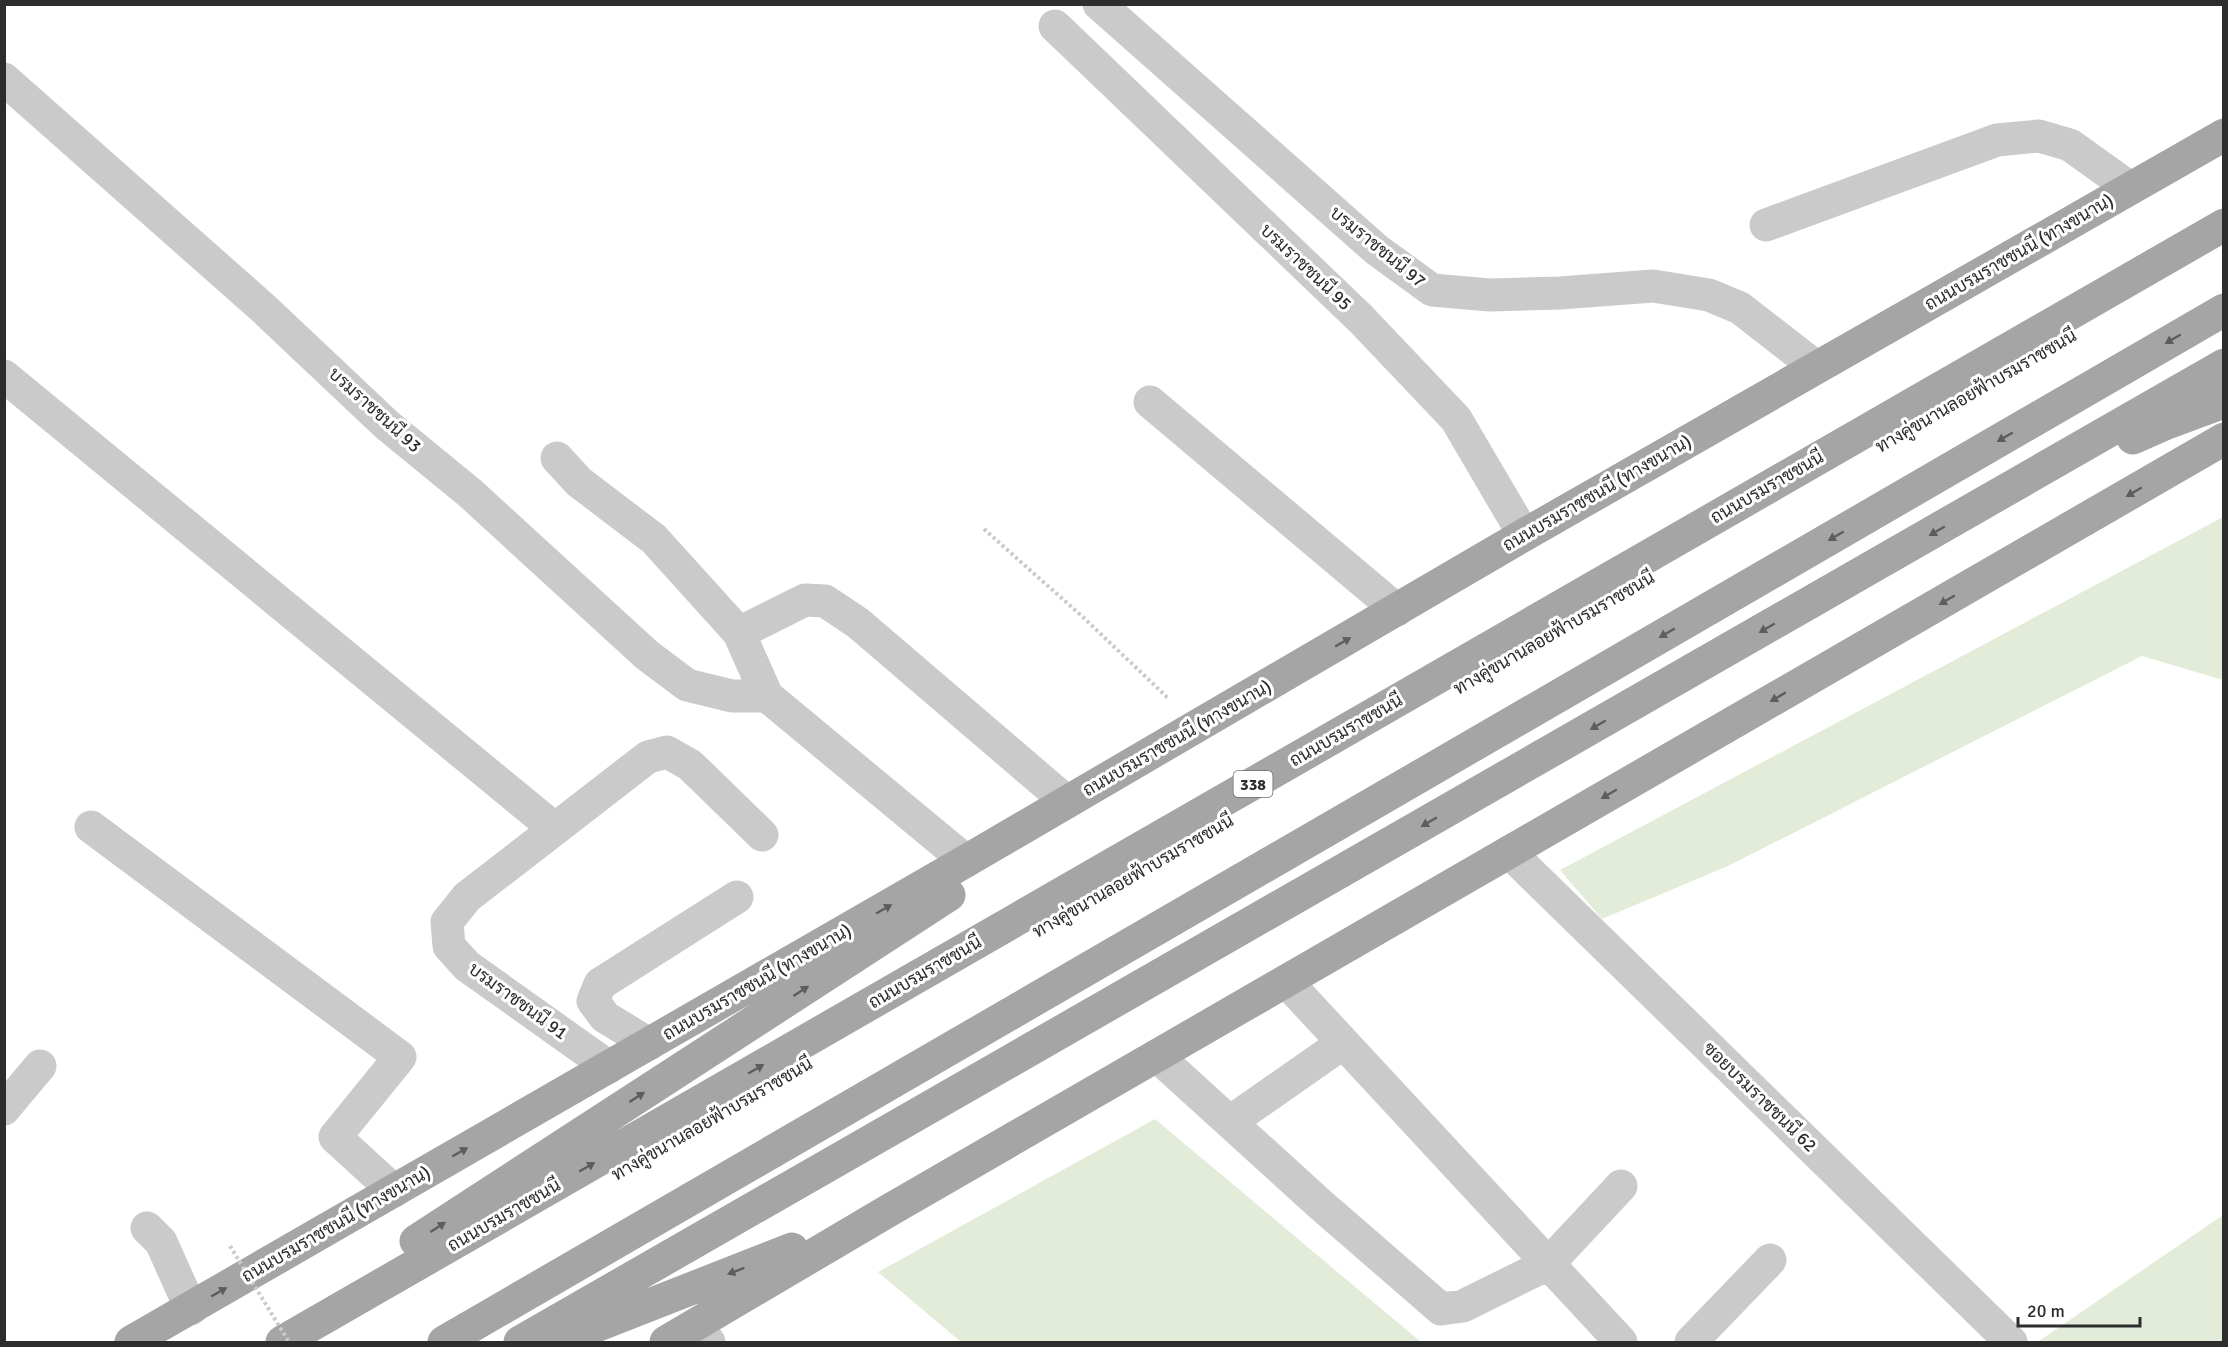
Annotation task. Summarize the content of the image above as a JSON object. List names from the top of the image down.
{
  "streets": {
    "main road": [
      "ถนนบรมราชชนนี (ทางขนาน)",
      "ทางคู่ขนานลอยฟ้าบรมราชชนนี",
      "ถนนบรมราชชนนี",
      "338"
    ],
    "street": [
      "บรมราชชนนี 97",
      "บรมราชชนนี 95",
      "บรมราชชนนี 93",
      "บรมราชชนนี 91",
      "ซอยบรมราชชนนี 62"
    ]
  },
  "crossings": [
    ["บรมราชชนนี 97", "ถนนบรมราชชนนี (ทางขนาน)"],
    ["ถนนบรมราชชนนี (ทางขนาน)", "บรมราชชนนี 95"],
    ["ถนนบรมราชชนนี (ทางขนาน)", "บรมราชชนนี 91"],
    ["ทางคู่ขนานลอยฟ้าบรมราชชนนี", "ถนนบรมราชชนนี"]
  ],
  "scale_bar": "20 m"
}
